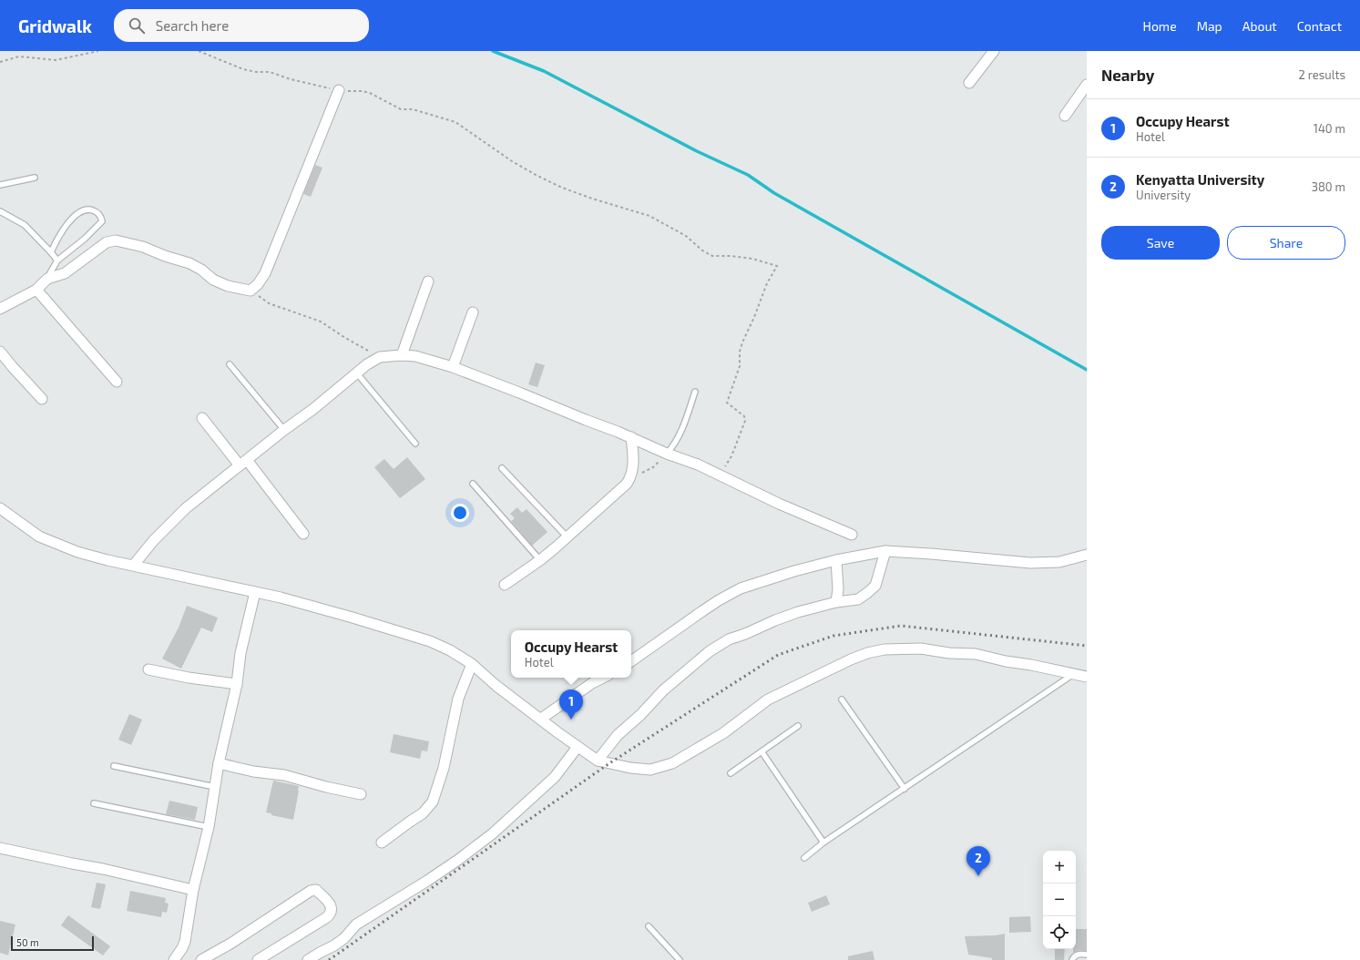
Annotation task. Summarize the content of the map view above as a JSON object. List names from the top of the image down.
{
  "scale_bar": "50 m",
  "page": {
    "header": "Gridwalk",
    "search": "Search here",
    "nav": [
      "Home",
      "Map",
      "About",
      "Contact"
    ],
    "heading": ["Nearby", "2 results"],
    "list": [
      {
        "mark": "1",
        "name": "Occupy Hearst",
        "note": "Hotel",
        "value": "140 m"
      },
      {
        "mark": "2",
        "name": "Kenyatta University",
        "note": "University",
        "value": "380 m"
      }
    ],
    "buttons": ["Save", "Share"],
    "popup": ["Occupy Hearst", "Hotel"],
    "pins": ["1", "2"],
    "map_buttons": ["+", "−"],
    "scale": "50 m"
  }
}
